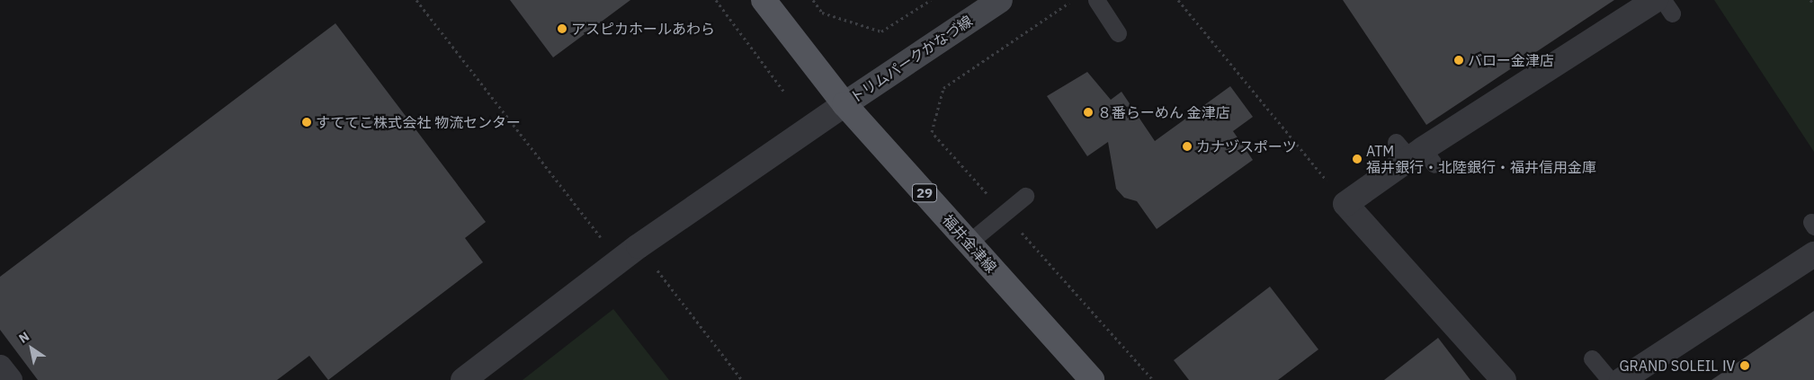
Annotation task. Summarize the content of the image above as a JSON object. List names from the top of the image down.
{
  "streets": {
    "main road": ["トリムパークかなづ線", "29", "福井金津線"]
  },
  "crossings": [
    ["トリムパークかなづ線", "福井金津線"]
  ],
  "places": [
    "アスピカホールあわら",
    "バロー金津店",
    "８番らーめん 金津店",
    "すててこ株式会社 物流センター",
    "カナヅスポーツ",
    "ATM 福井銀行・北陸銀行・福井信用金庫",
    "GRAND SOLEIL Ⅳ"
  ],
  "north": "top left"
}
